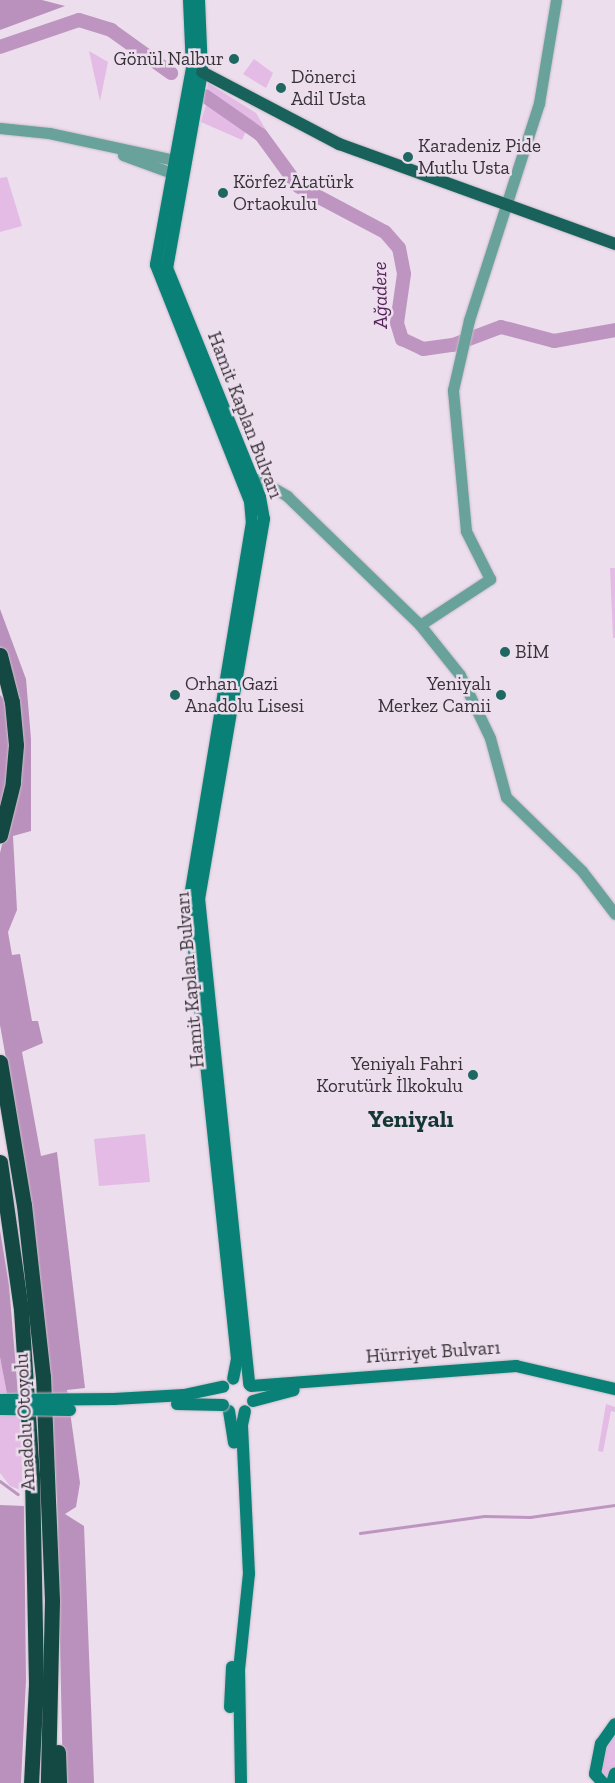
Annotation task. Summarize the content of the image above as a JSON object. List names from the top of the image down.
{
  "streets": {
    "highway": ["Anadolu Otoyolu"],
    "main road": ["Hamit Kaplan Bulvarı", "Hürriyet Bulvarı"]
  },
  "crossings": [
    ["Hamit Kaplan Bulvarı", "Hürriyet Bulvarı"]
  ],
  "districts": ["Yeniyalı"],
  "water": ["Ağadere"],
  "places": [
    "Gönül Nalbur",
    "Dönerci Adil Usta",
    "Karadeniz Pide Mutlu Usta",
    "Körfez Atatürk Ortaokulu",
    "BİM",
    "Orhan Gazi Anadolu Lisesi",
    "Yeniyalı Merkez Camii",
    "Yeniyalı Fahri Korutürk İlkokulu"
  ]
}
